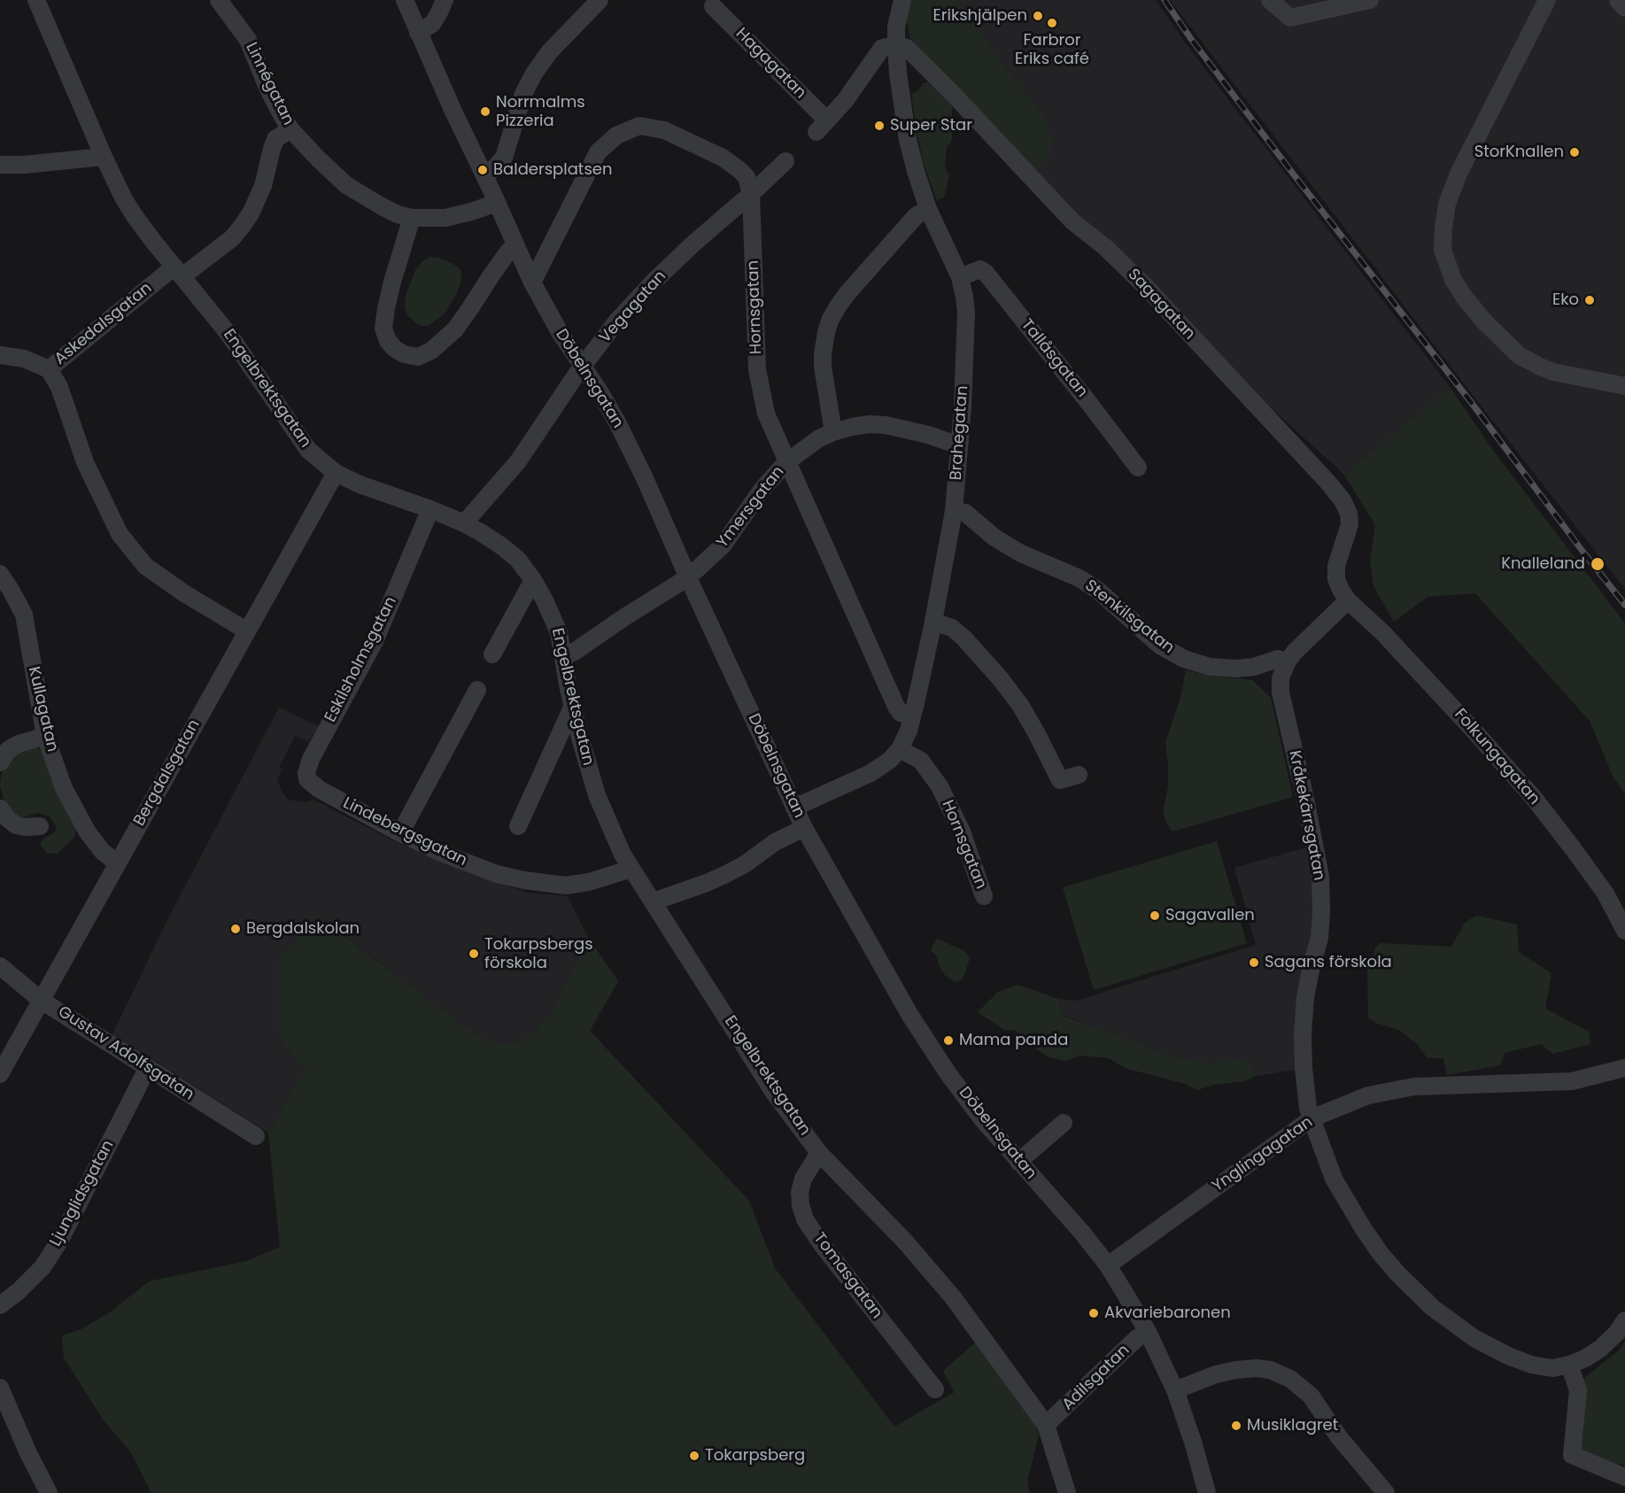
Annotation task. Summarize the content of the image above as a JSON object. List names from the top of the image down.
{
  "streets": {
    "street": [
      "Hagagatan",
      "Linnégatan",
      "Sagagatan",
      "Vegagatan",
      "Hornsgatan",
      "Askedalsgatan",
      "Tallåsgatan",
      "Döbelnsgatan",
      "Engelbrektsgatan",
      "Brahegatan",
      "Ymersgatan",
      "Stenkilsgatan",
      "Eskilsholmsgatan",
      "Kullagatan",
      "Folkungagatan",
      "Bergdalsgatan",
      "Kråkekärrsgatan",
      "Lindebergsgatan",
      "Gustav Adolfsgatan",
      "Ynglingagatan",
      "Ljunglidsgatan",
      "Tomasgatan",
      "Adilsgatan"
    ]
  },
  "crossings": [
    ["Hagagatan", "Sagagatan"],
    ["Hagagatan", "Brahegatan"],
    ["Linnégatan", "Askedalsgatan"],
    ["Linnégatan", "Döbelnsgatan"],
    ["Sagagatan", "Brahegatan"],
    ["Sagagatan", "Folkungagatan"],
    ["Sagagatan", "Kråkekärrsgatan"],
    ["Vegagatan", "Hornsgatan"],
    ["Vegagatan", "Döbelnsgatan"],
    ["Vegagatan", "Engelbrektsgatan"],
    ["Hornsgatan", "Döbelnsgatan"],
    ["Hornsgatan", "Brahegatan"],
    ["Hornsgatan", "Ymersgatan"],
    ["Askedalsgatan", "Engelbrektsgatan"],
    ["Tallåsgatan", "Brahegatan"],
    ["Döbelnsgatan", "Brahegatan"],
    ["Döbelnsgatan", "Ymersgatan"],
    ["Döbelnsgatan", "Ynglingagatan"],
    ["Döbelnsgatan", "Adilsgatan"],
    ["Engelbrektsgatan", "Ymersgatan"],
    ["Engelbrektsgatan", "Eskilsholmsgatan"],
    ["Engelbrektsgatan", "Bergdalsgatan"],
    ["Engelbrektsgatan", "Lindebergsgatan"],
    ["Engelbrektsgatan", "Tomasgatan"],
    ["Engelbrektsgatan", "Adilsgatan"],
    ["Brahegatan", "Ymersgatan"],
    ["Brahegatan", "Stenkilsgatan"],
    ["Stenkilsgatan", "Kråkekärrsgatan"],
    ["Eskilsholmsgatan", "Lindebergsgatan"],
    ["Kullagatan", "Bergdalsgatan"],
    ["Folkungagatan", "Kråkekärrsgatan"],
    ["Bergdalsgatan", "Gustav Adolfsgatan"],
    ["Kråkekärrsgatan", "Ynglingagatan"],
    ["Gustav Adolfsgatan", "Ljunglidsgatan"]
  ],
  "places": [
    "Erikshjälpen",
    "Farbror Eriks café",
    "Norrmalms Pizzeria",
    "Super Star",
    "StorKnallen",
    "Baldersplatsen",
    "Eko",
    "Knalleland",
    "Sagavallen",
    "Bergdalskolan",
    "Tokarpsbergs förskola",
    "Sagans förskola",
    "Mama panda",
    "Akvariebaronen",
    "Musiklagret",
    "Tokarpsberg"
  ]
}
